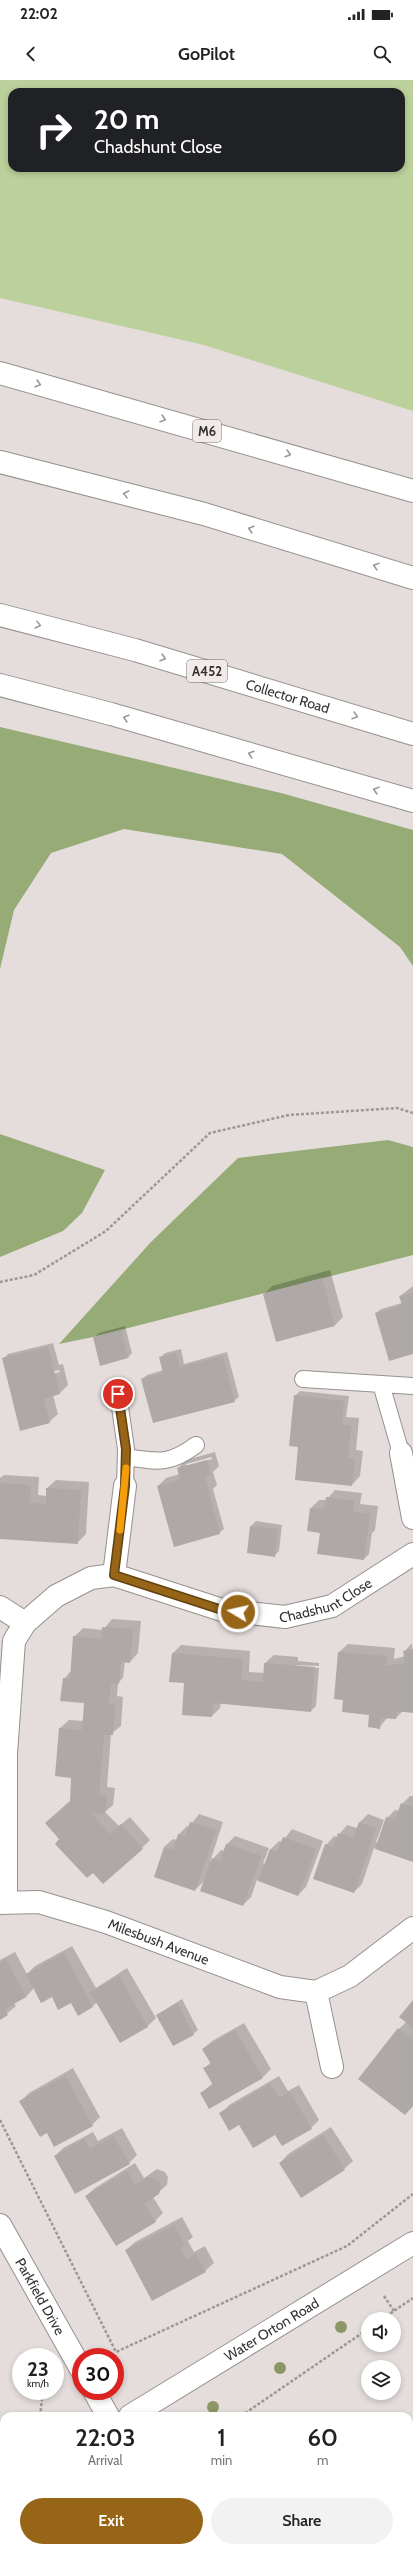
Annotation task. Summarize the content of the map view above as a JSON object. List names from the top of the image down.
{
  "streets": {
    "main road": [
      "M6",
      "A452",
      "Collector Road",
      "Chadshunt Close",
      "Milesbush Avenue",
      "Parkfield Drive",
      "Water Orton Road"
    ]
  },
  "crossings": [
    ["Chadshunt Close", "Milesbush Avenue"]
  ],
  "page": {
    "status": "22:02",
    "header": "GoPilot",
    "turn": ["20 m", "Chadshunt Close"],
    "speed": "23 km/h",
    "limit": "30",
    "eta": [
      "22:03",
      "Arrival",
      "1",
      "min",
      "60",
      "m"
    ],
    "buttons": ["Exit", "Share"]
  }
}
